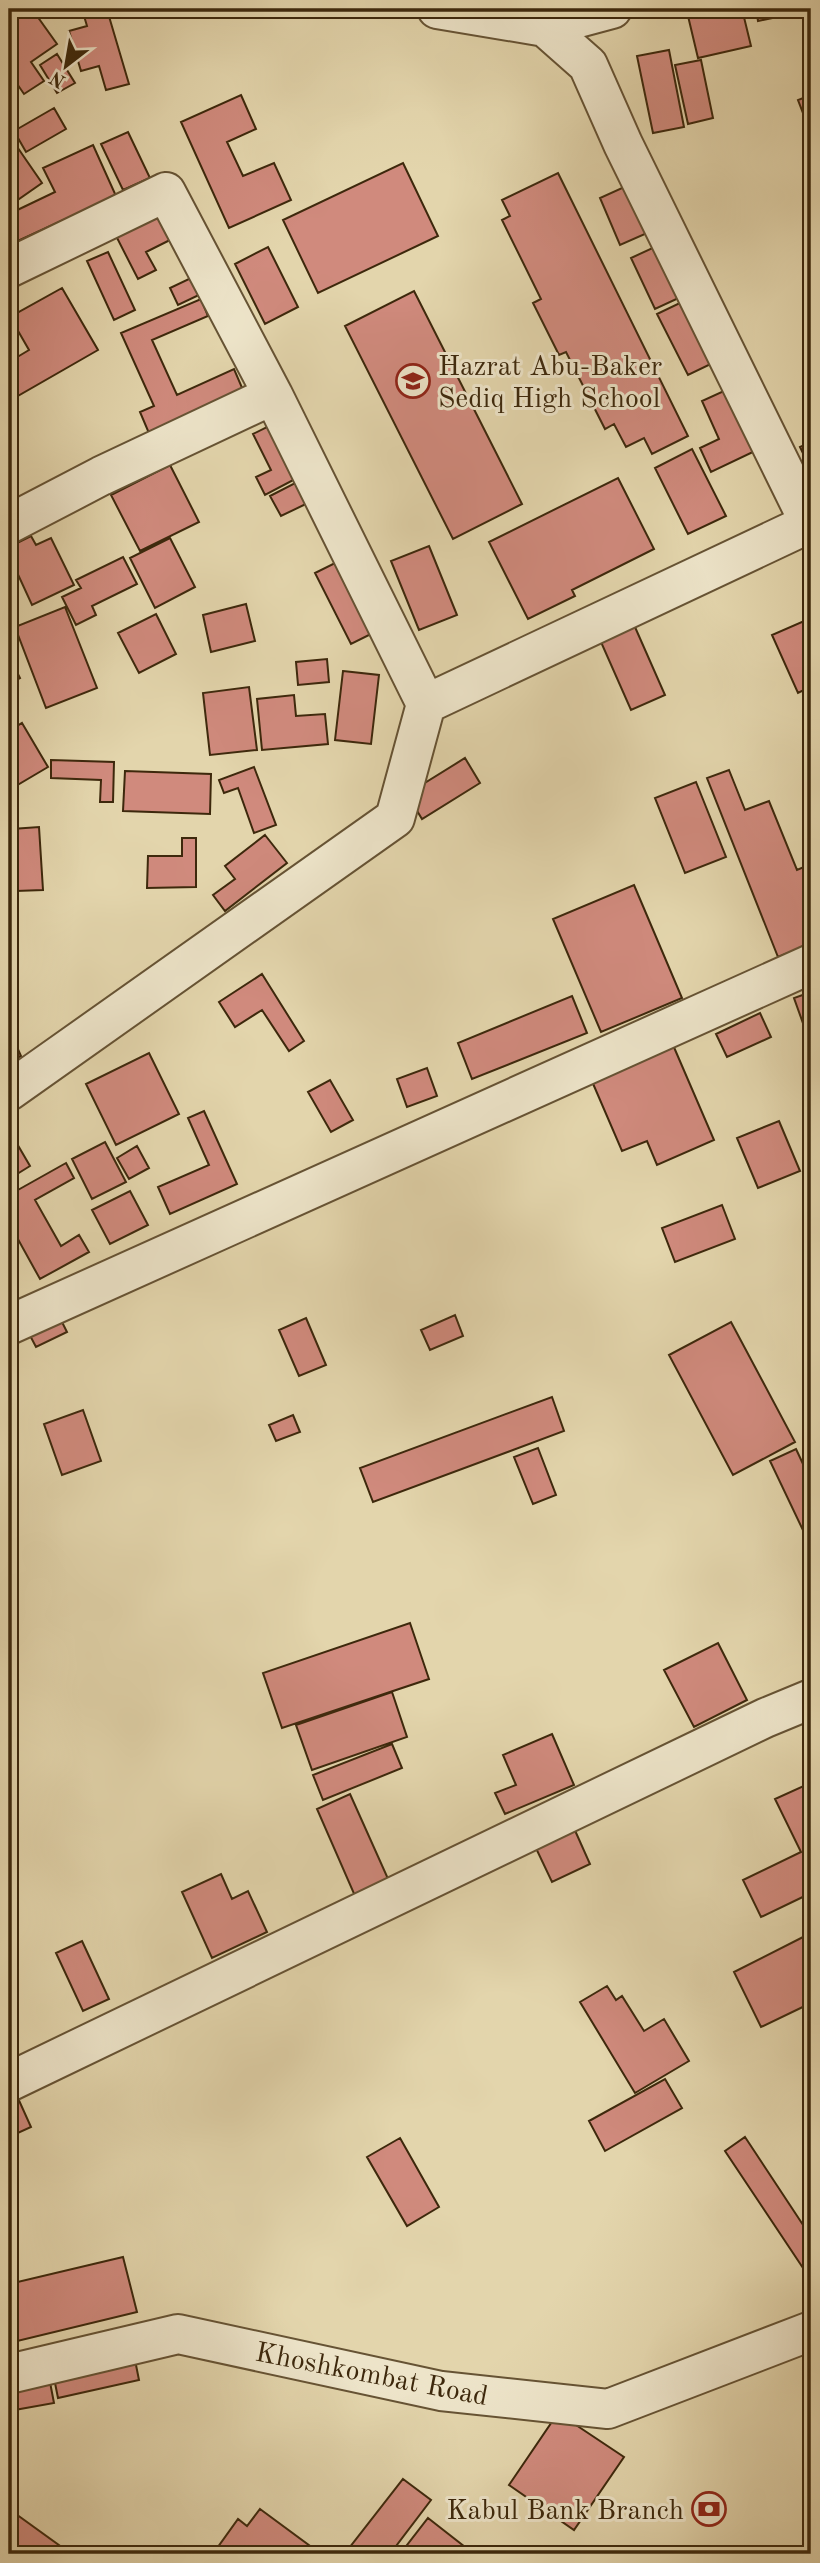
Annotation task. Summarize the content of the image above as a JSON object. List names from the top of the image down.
{
  "streets": {
    "street": ["Khoshkombat Road"]
  },
  "places": {
    "school or university": ["Hazrat Abu-Baker Sediq High School"],
    "bank": ["Kabul Bank Branch"]
  },
  "north": "bottom left"
}
